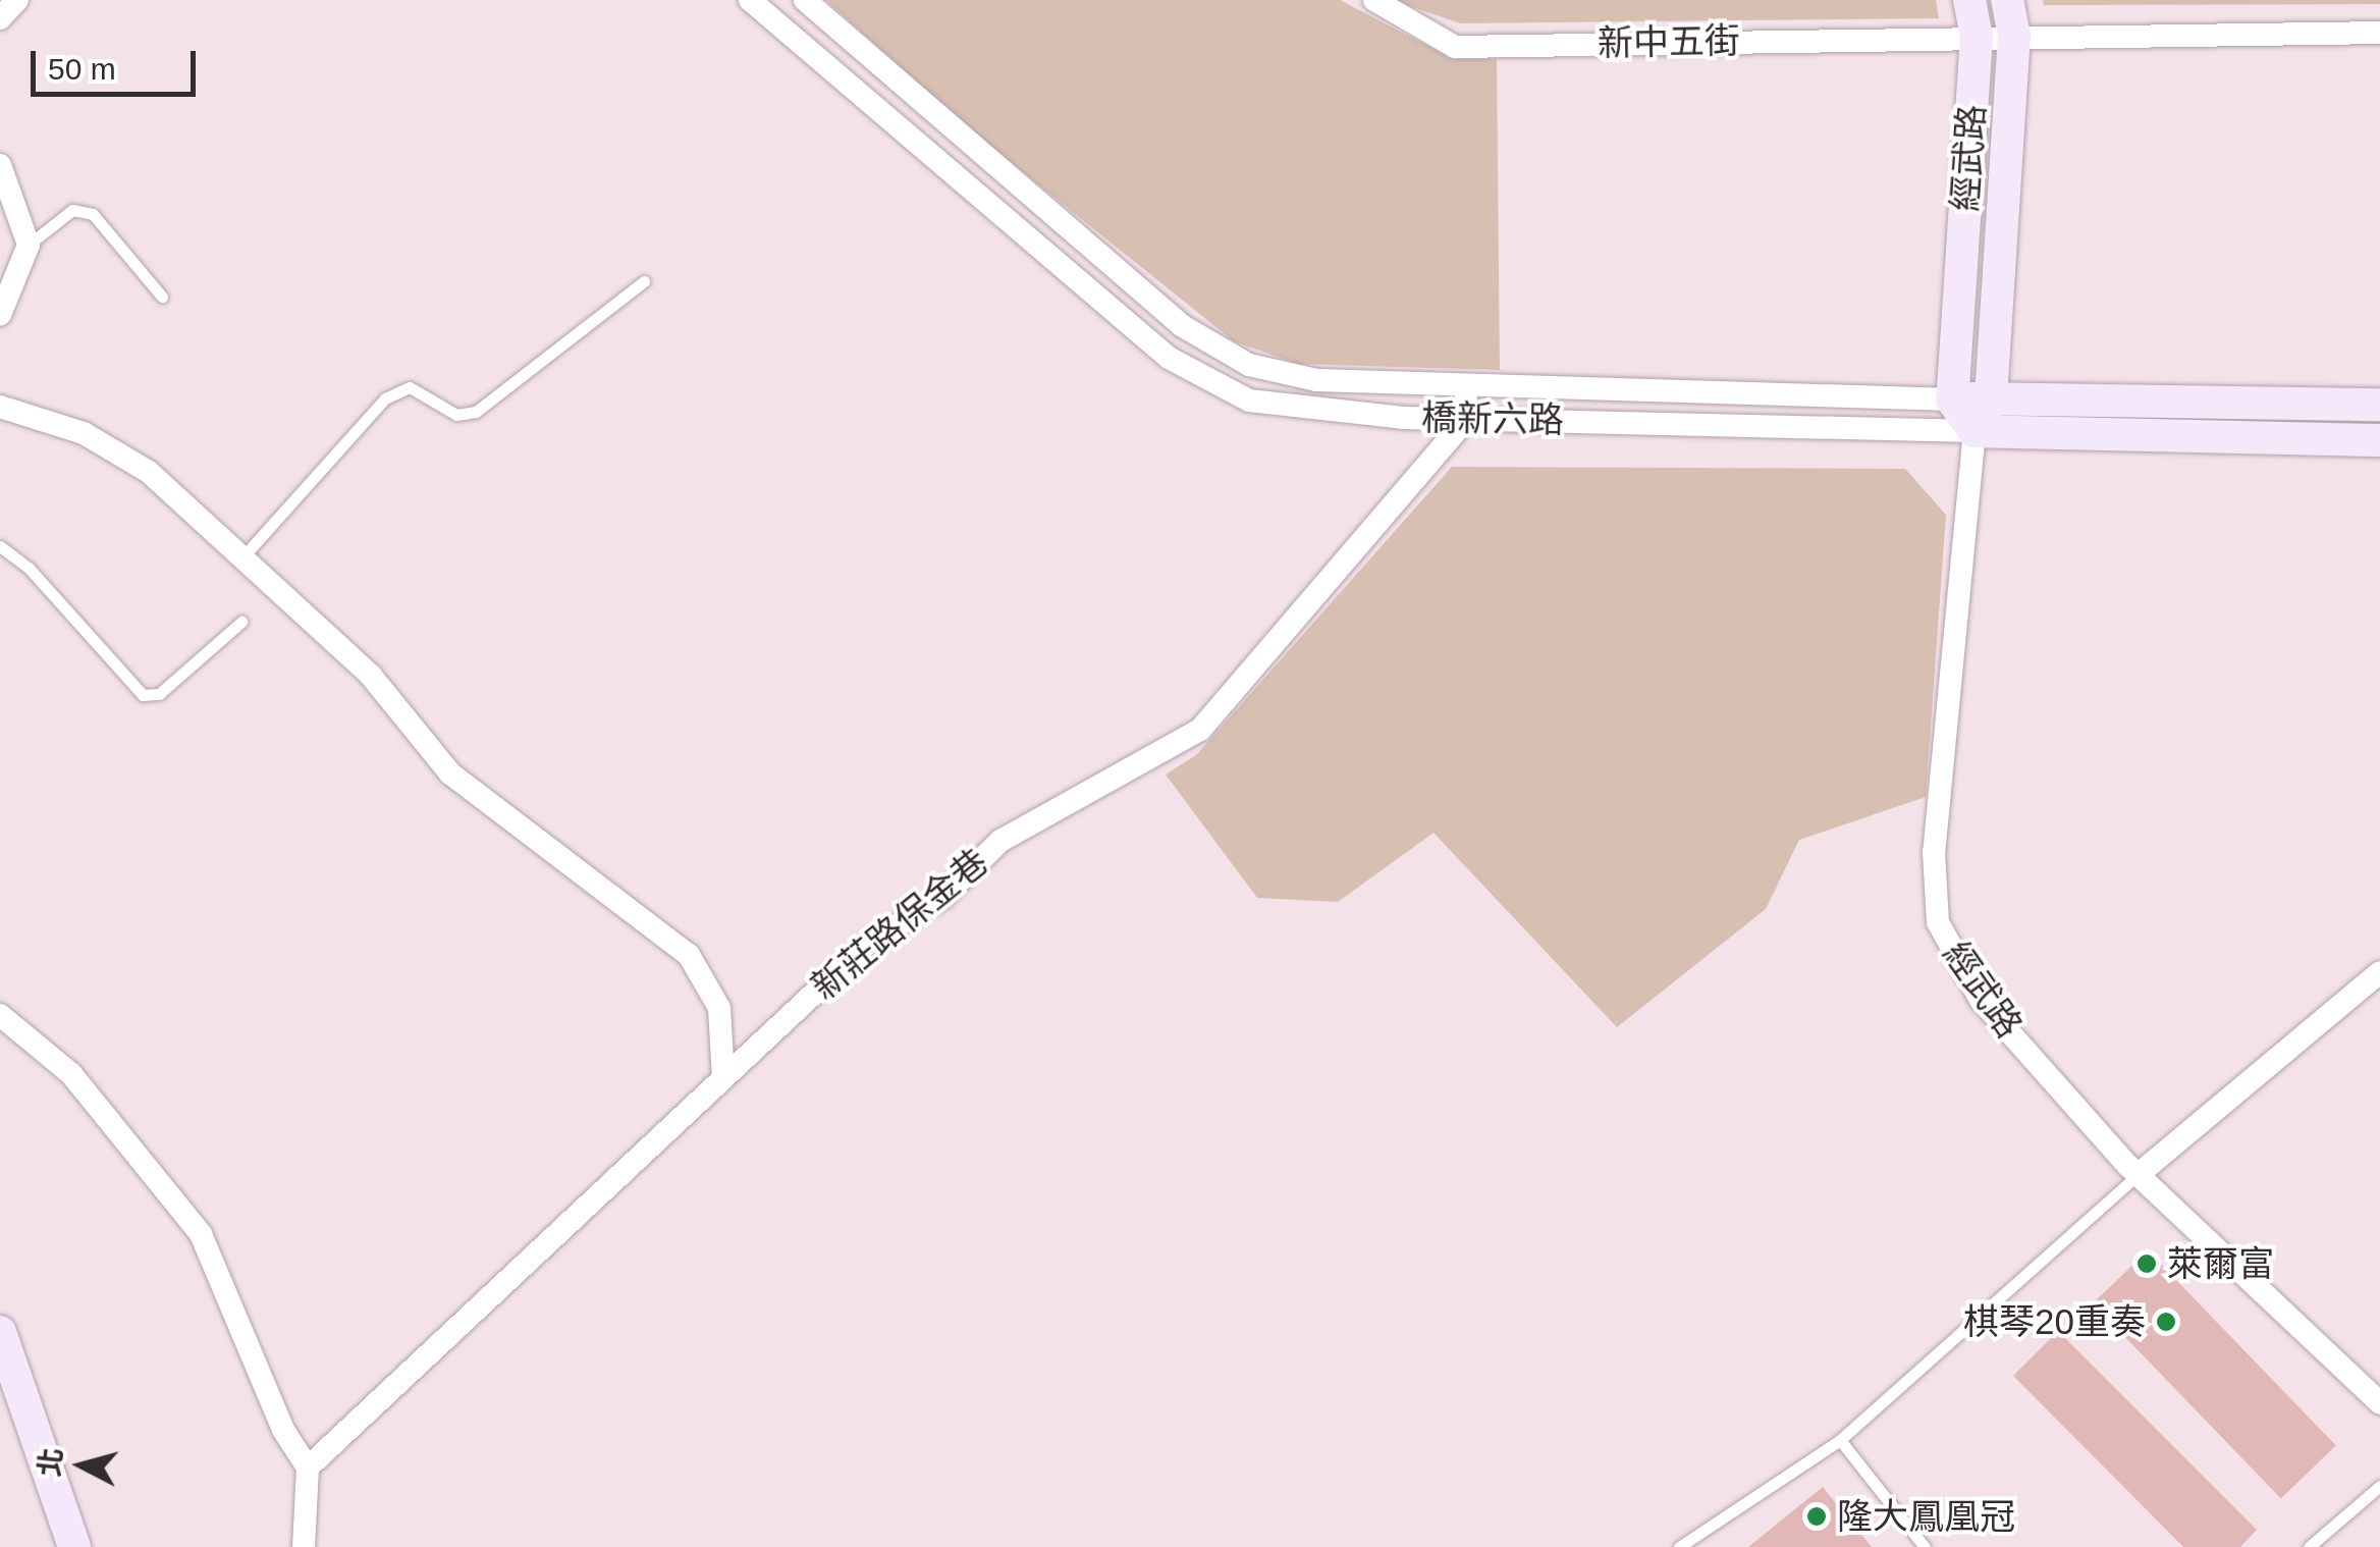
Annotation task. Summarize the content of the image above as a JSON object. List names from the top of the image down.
{
  "streets": {
    "street": [
      "新中五街",
      "經武路",
      "橋新六路",
      "新莊路保金巷"
    ]
  },
  "crossings": [
    ["新中五街", "經武路"],
    ["經武路", "橋新六路"],
    ["橋新六路", "新莊路保金巷"]
  ],
  "places": ["萊爾富", "棋琴20重奏", "隆大鳳凰冠"],
  "scale_bar": "50 m",
  "north": "left"
}
